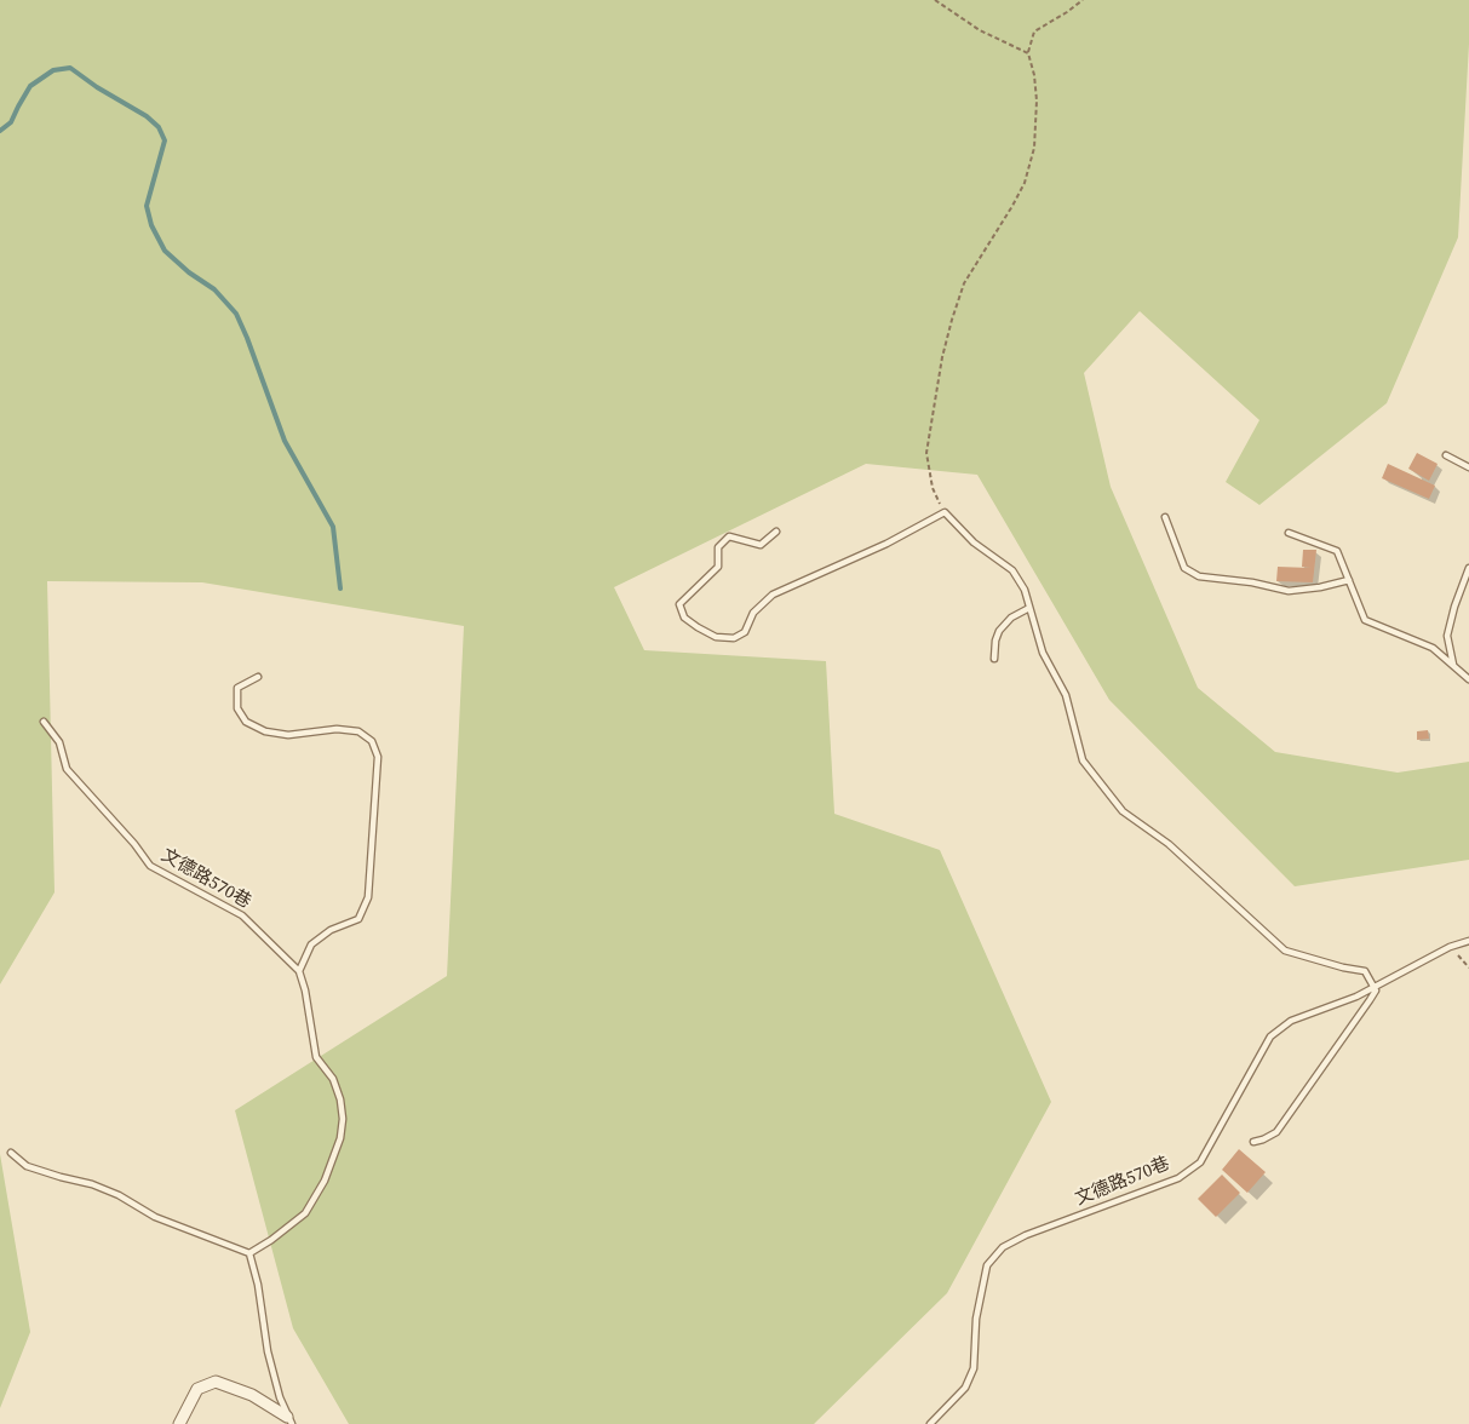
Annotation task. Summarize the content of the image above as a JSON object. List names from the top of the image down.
{
  "streets": {
    "lane": ["文德路570巷"]
  }
}
